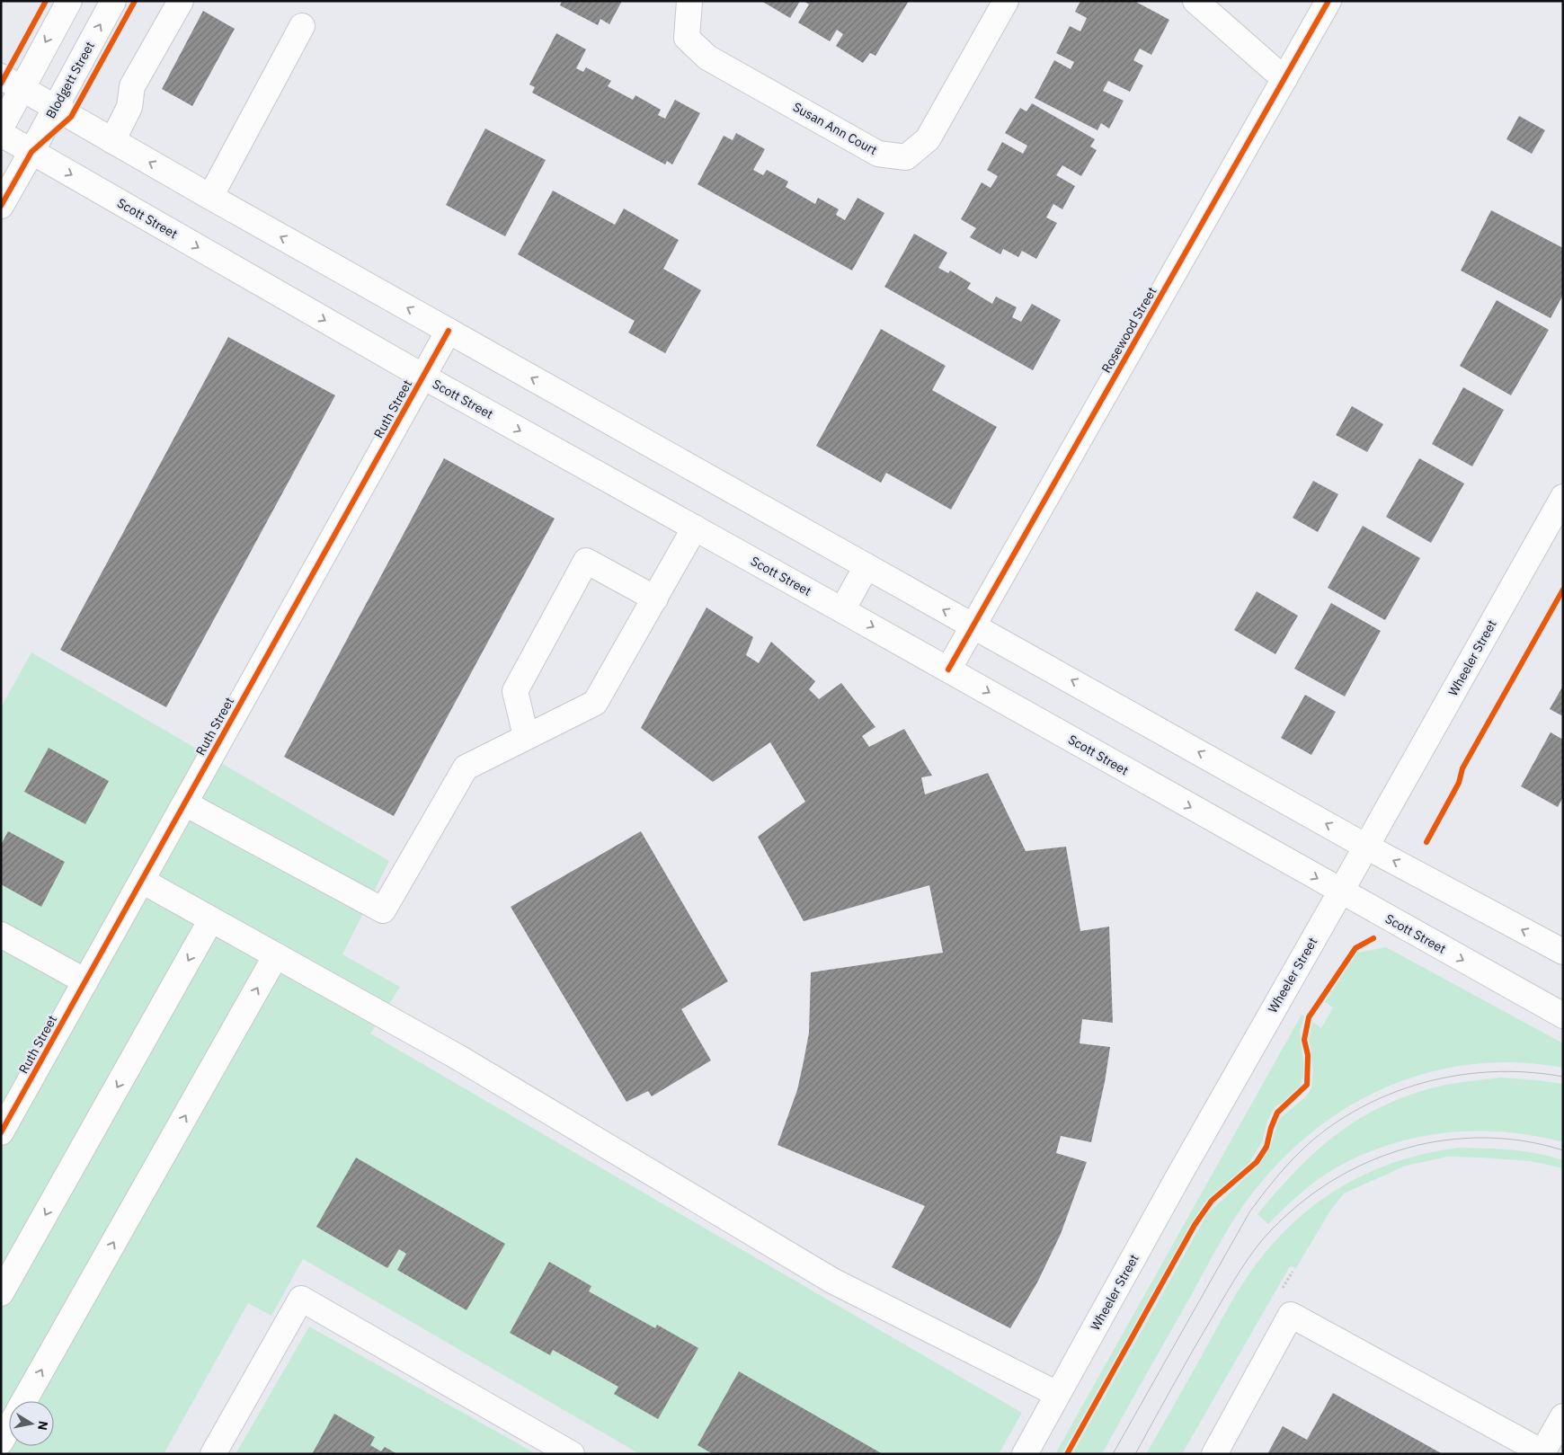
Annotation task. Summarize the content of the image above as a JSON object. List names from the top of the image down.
{
  "streets": {
    "main road": [
      "Blodgett Street",
      "Susan Ann Court",
      "Scott Street",
      "Rosewood Street",
      "Ruth Street",
      "Wheeler Street"
    ]
  },
  "crossings": [
    ["Blodgett Street", "Scott Street"],
    ["Scott Street", "Rosewood Street"],
    ["Scott Street", "Ruth Street"],
    ["Scott Street", "Wheeler Street"]
  ],
  "north": "right"
}
